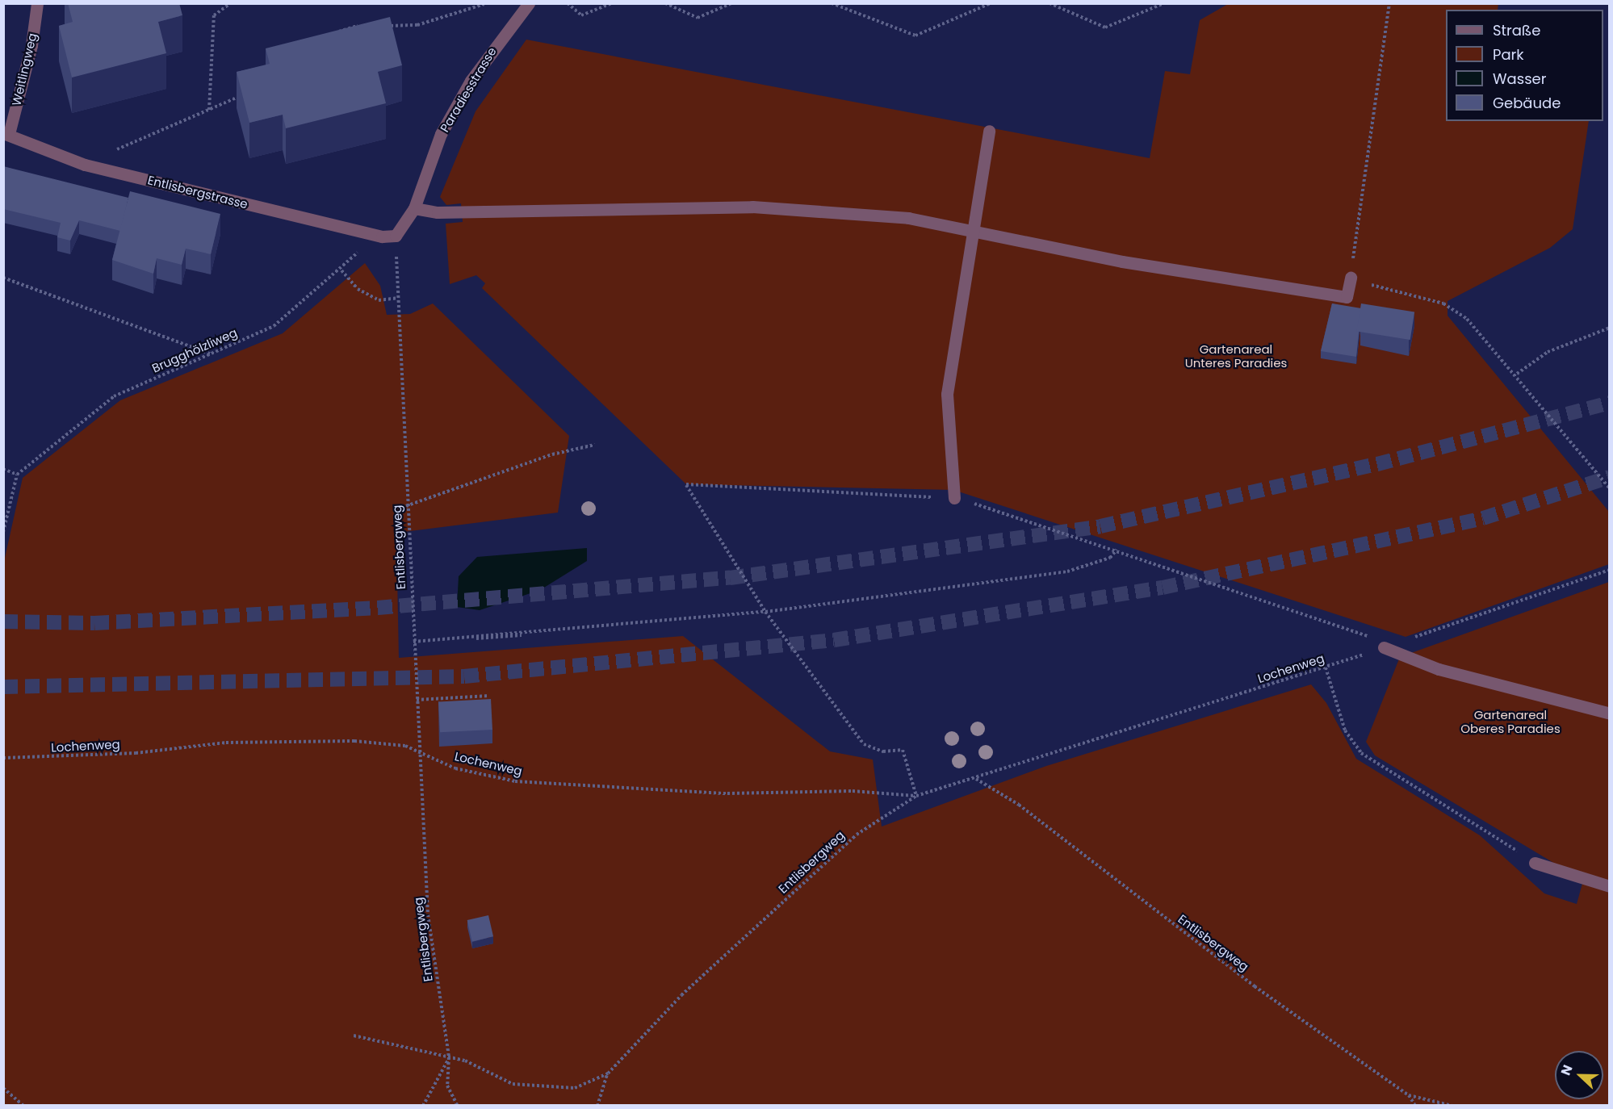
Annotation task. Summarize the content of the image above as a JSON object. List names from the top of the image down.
{
  "streets": {
    "street": ["Weitlingweg", "Paradiesstrasse", "Entlisbergstrasse"],
    "path": ["Brugghölzliweg", "Entlisbergweg", "Lochenweg"]
  },
  "crossings": [
    ["Weitlingweg", "Entlisbergstrasse"],
    ["Paradiesstrasse", "Entlisbergstrasse"],
    ["Paradiesstrasse", "Entlisbergweg"],
    ["Entlisbergstrasse", "Brugghölzliweg"],
    ["Entlisbergstrasse", "Entlisbergweg"],
    ["Entlisbergweg", "Lochenweg"]
  ],
  "parks": ["Gartenareal Unteres Paradies", "Gartenareal Oberes Paradies"],
  "legend": [
    "Straße",
    "Park",
    "Wasser",
    "Gebäude"
  ],
  "north": "left"
}
